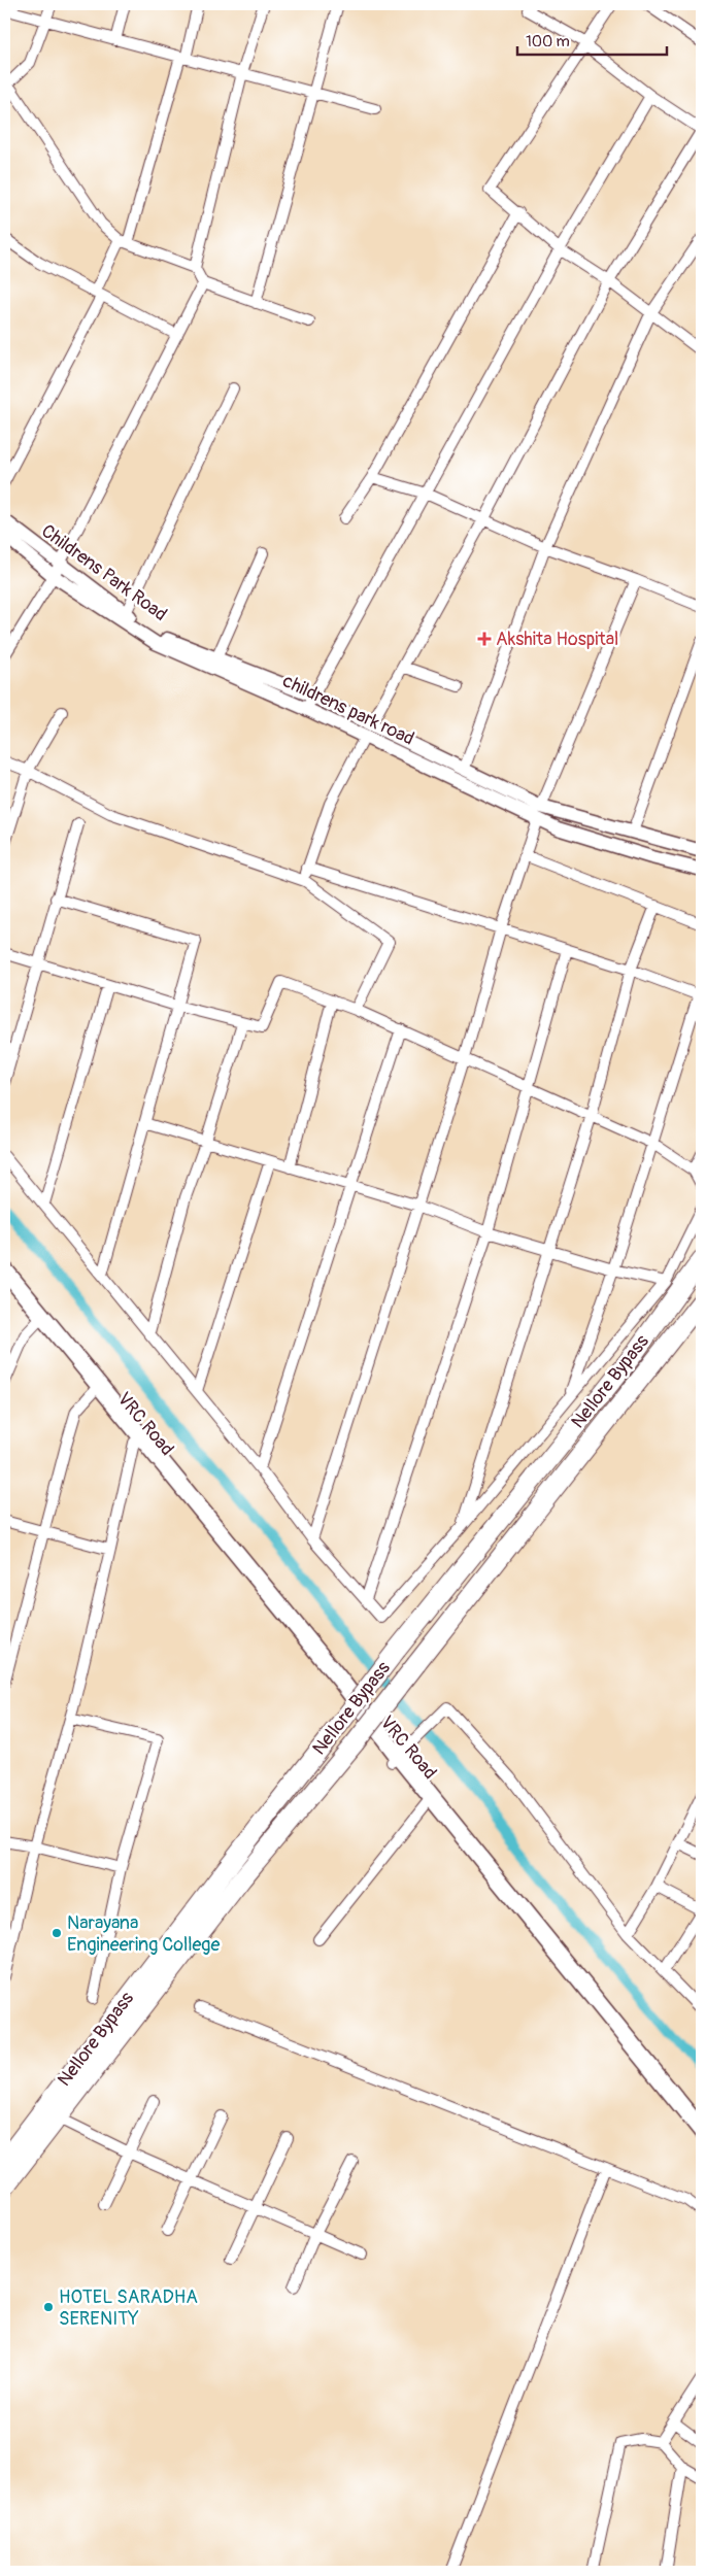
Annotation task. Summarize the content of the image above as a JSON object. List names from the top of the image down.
{
  "streets": {
    "highway": ["Nellore Bypass"],
    "main road": ["VRC Road"],
    "street": ["Childrens Park Road", "childrens park road"]
  },
  "crossings": [
    ["Childrens Park Road", "childrens park road"]
  ],
  "places": {
    "health": ["Akshita Hospital"],
    "other": ["Narayana Engineering College", "HOTEL SARADHA SERENITY"]
  },
  "scale_bar": "100 m"
}
